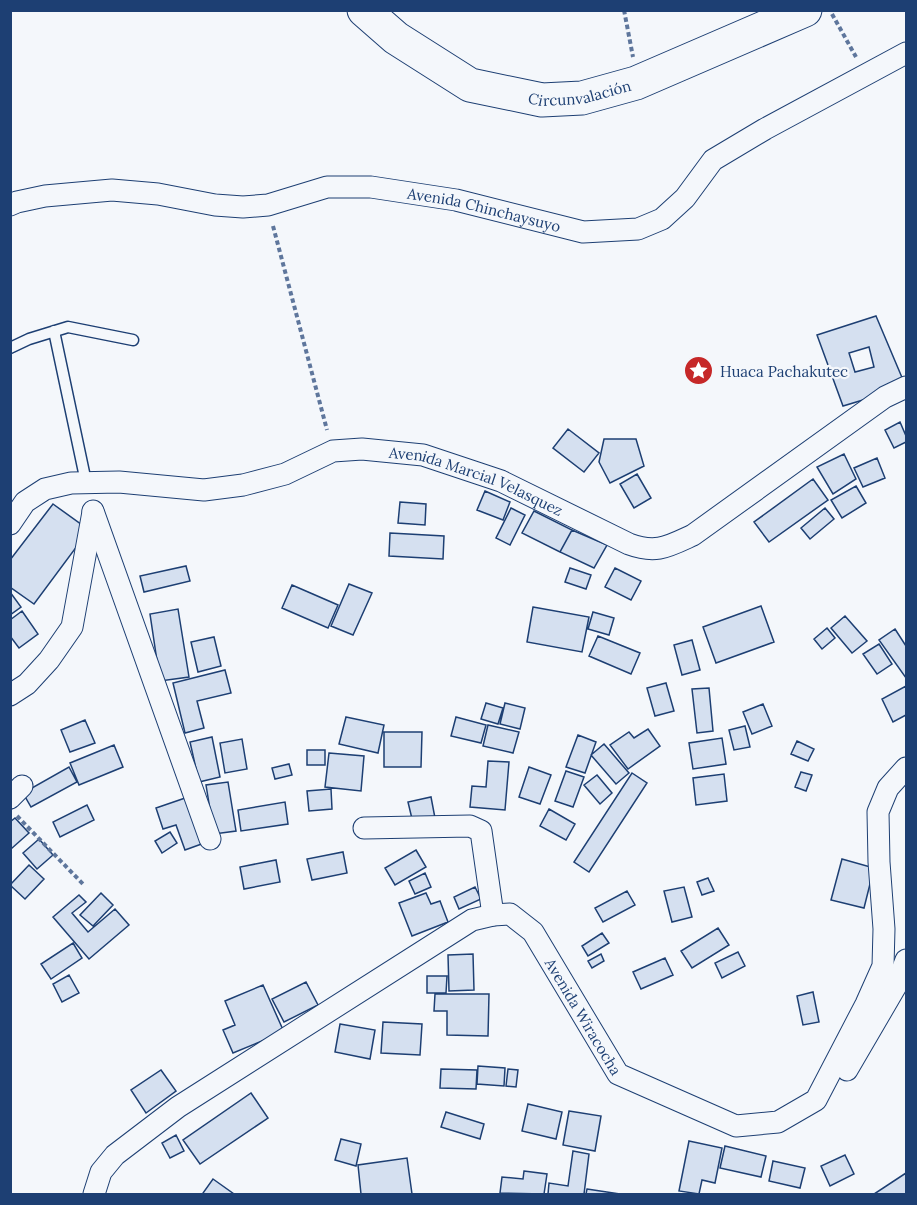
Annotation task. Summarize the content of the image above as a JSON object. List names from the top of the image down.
{
  "streets": {
    "highway": ["Circunvalación"],
    "street": ["Avenida Chinchaysuyo", "Avenida Marcial Velasquez", "Avenida Wiracocha"]
  },
  "places": {
    "place": ["Huaca Pachakutec"]
  }
}
